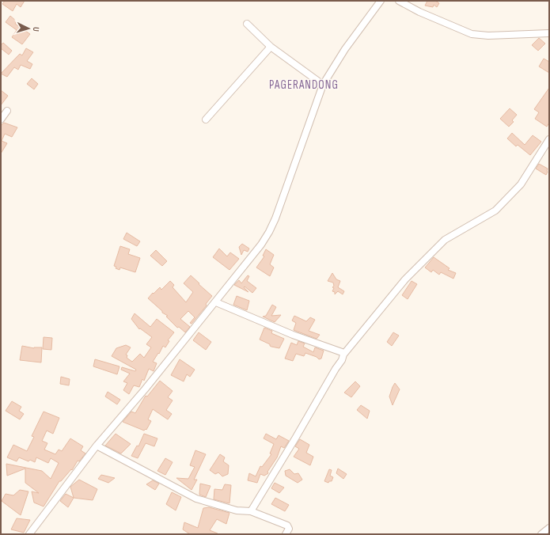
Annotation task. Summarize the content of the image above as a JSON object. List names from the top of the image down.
{
  "districts": ["PAGERANDONG"],
  "north": "right"
}
